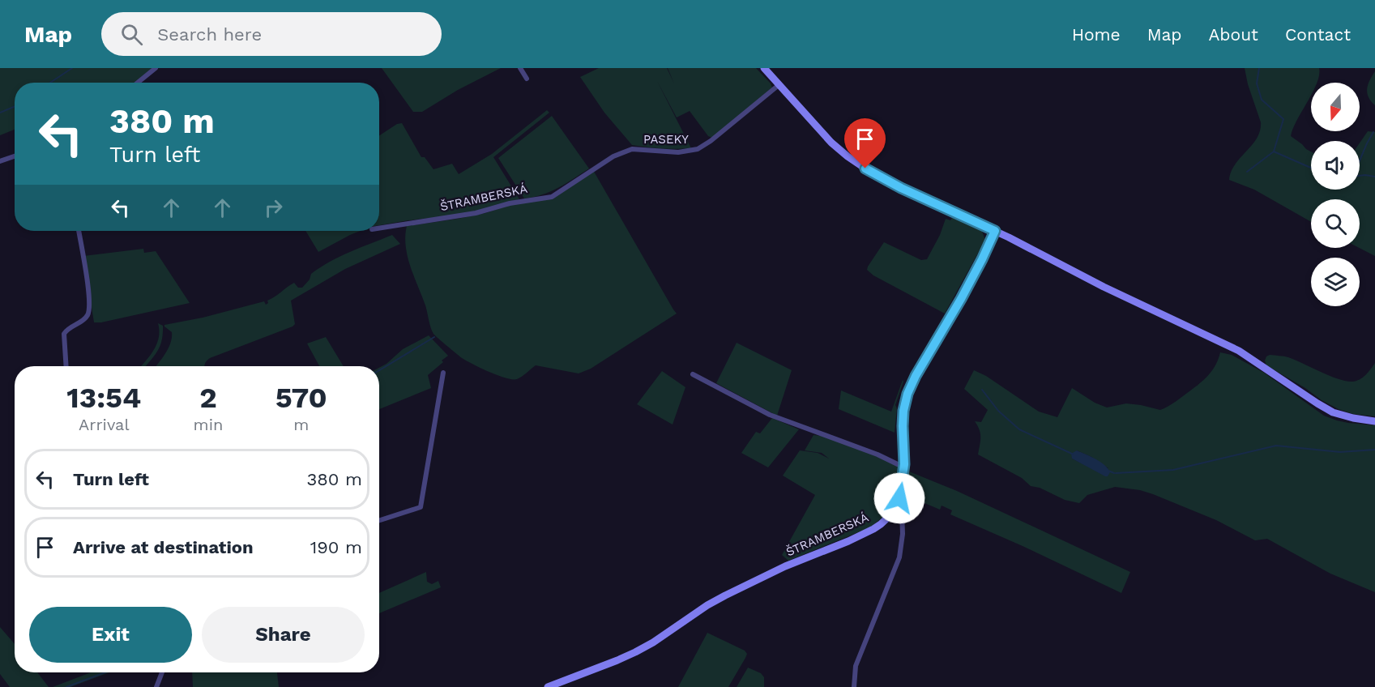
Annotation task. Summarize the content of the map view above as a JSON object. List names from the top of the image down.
{
  "streets": {
    "main road": ["ŠTRAMBERSKÁ"],
    "street": ["PASEKY"]
  },
  "crossings": [
    ["PASEKY", "ŠTRAMBERSKÁ"]
  ],
  "north": "bottom",
  "page": {
    "header": "Map",
    "search": "Search here",
    "nav": [
      "Home",
      "Map",
      "About",
      "Contact"
    ],
    "turn": ["380 m", "Turn left"],
    "eta": [
      "13:54",
      "Arrival",
      "2",
      "min",
      "570",
      "m"
    ],
    "list": [
      {
        "name": "Turn left",
        "value": "380 m"
      },
      {
        "name": "Arrive at destination",
        "value": "190 m"
      }
    ],
    "buttons": ["Exit", "Share"]
  }
}
